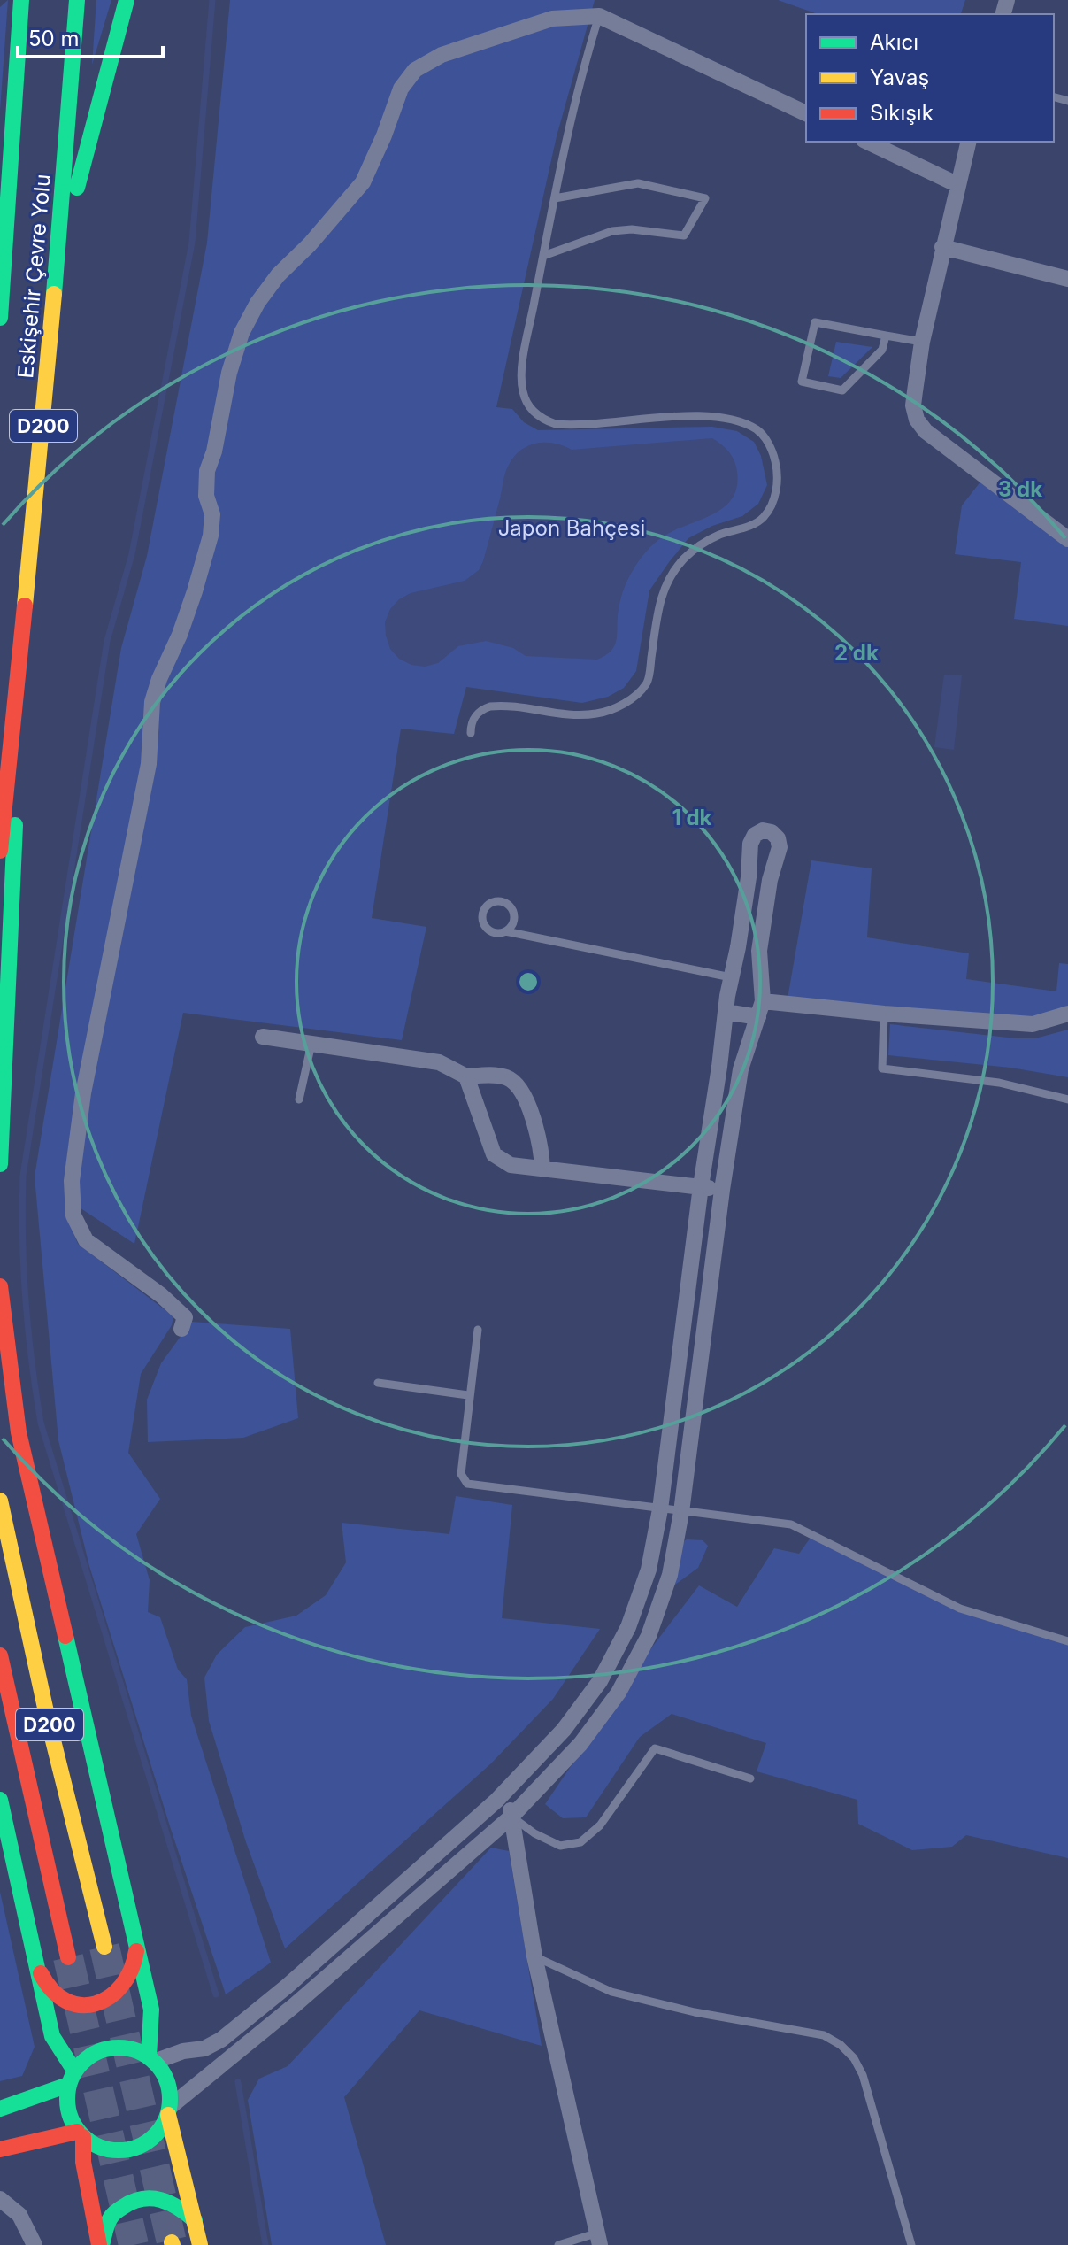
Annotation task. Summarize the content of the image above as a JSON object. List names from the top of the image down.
{
  "streets": {
    "main road": ["Eskişehir Çevre Yolu", "D200"]
  },
  "parks": ["Japon Bahçesi"],
  "legend": ["Akıcı", "Yavaş", "Sıkışık"],
  "scale_bar": "50 m",
  "rings": ["3 dk", "2 dk", "1 dk"]
}
